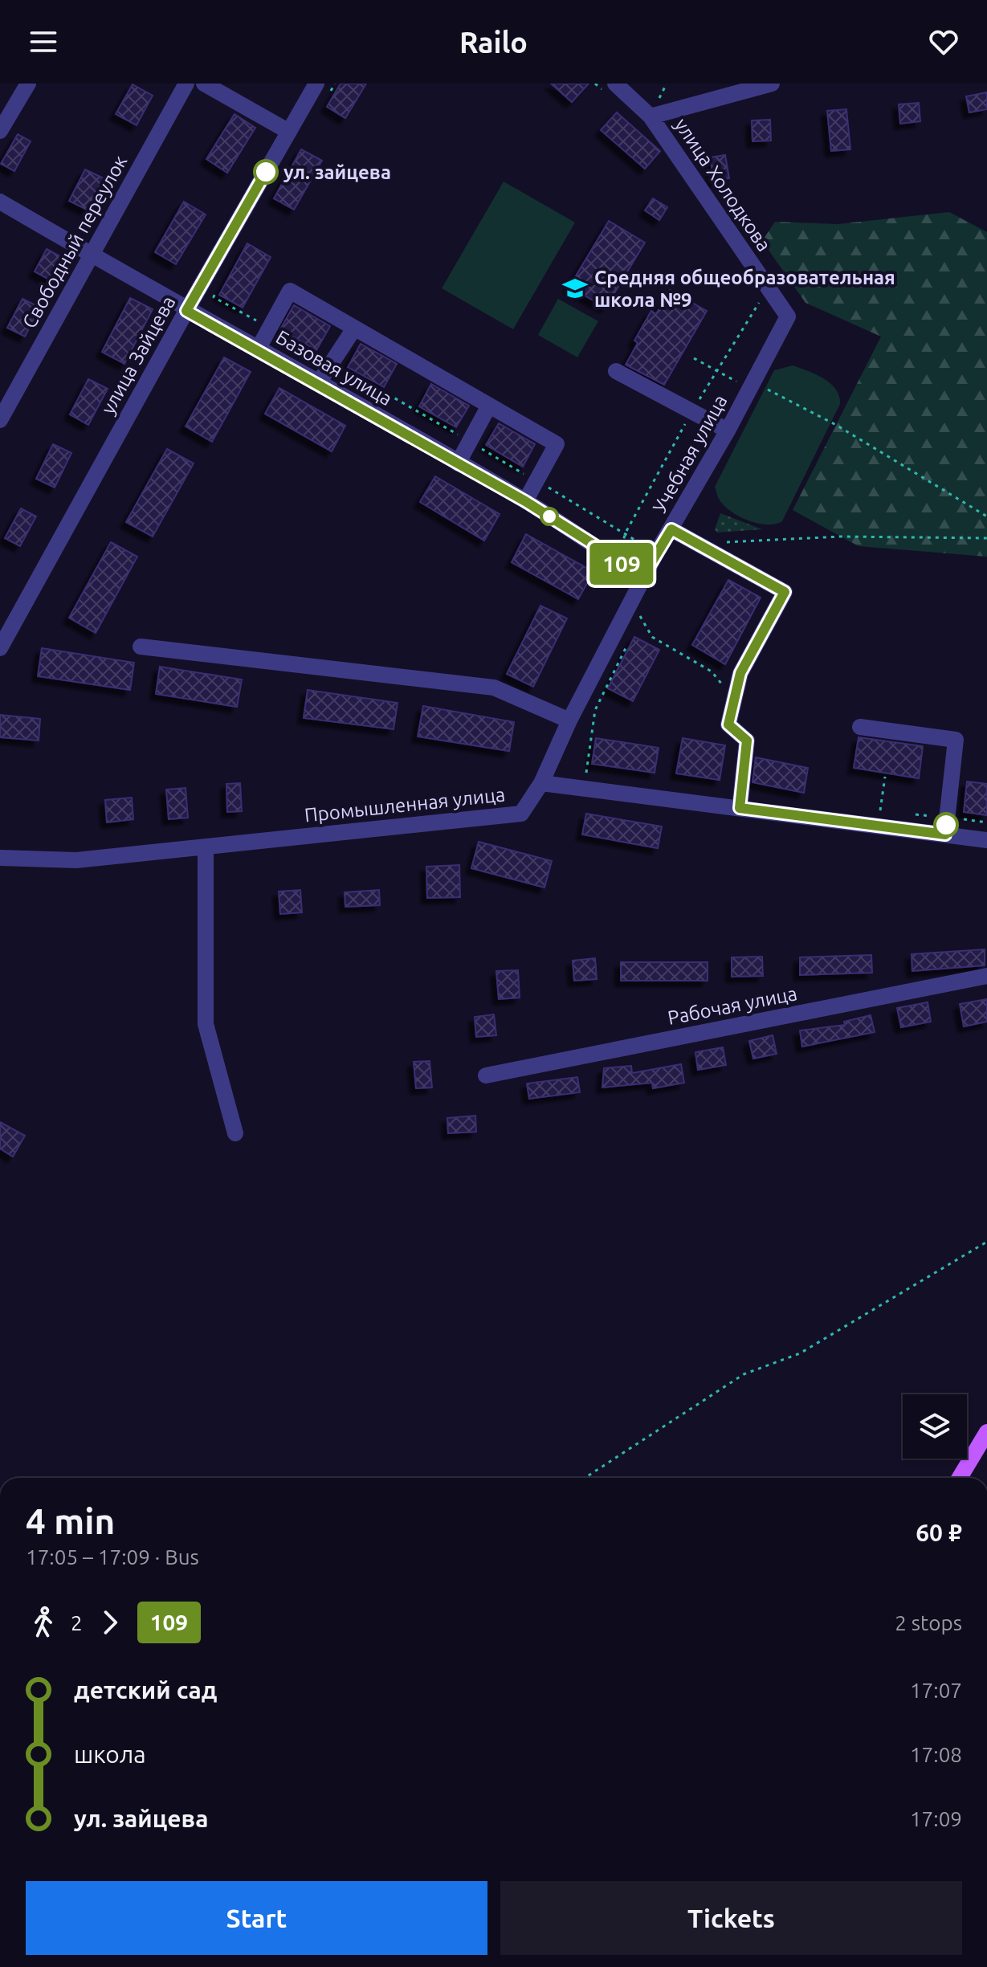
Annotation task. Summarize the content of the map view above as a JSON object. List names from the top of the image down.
{
  "streets": {
    "street": [
      "улица Холодкова",
      "Свободный переулок",
      "улица Зайцева",
      "Базовая улица",
      "Учебная улица",
      "Промышленная улица",
      "Рабочая улица"
    ]
  },
  "crossings": [
    ["улица Холодкова", "Учебная улица"],
    ["Свободный переулок", "Базовая улица"],
    ["улица Зайцева", "Базовая улица"],
    ["Базовая улица", "Учебная улица"],
    ["Учебная улица", "Промышленная улица"]
  ],
  "places": {
    "other": ["ул. зайцева"],
    "school or university": ["Средняя общеобразовательная школа №9"]
  },
  "lines": ["bus line 109"],
  "page": {
    "header": "Railo",
    "on_map": "109",
    "heading": ["4 min", "17:05 – 17:09 · Bus", "60 ₽"],
    "legs": ["2", "109", "2 stops"],
    "list": [
      {
        "name": "детский сад",
        "value": "17:07"
      },
      {
        "name": "школа",
        "value": "17:08"
      },
      {
        "name": "ул. зайцева",
        "value": "17:09"
      }
    ],
    "buttons": ["Start", "Tickets"]
  }
}
